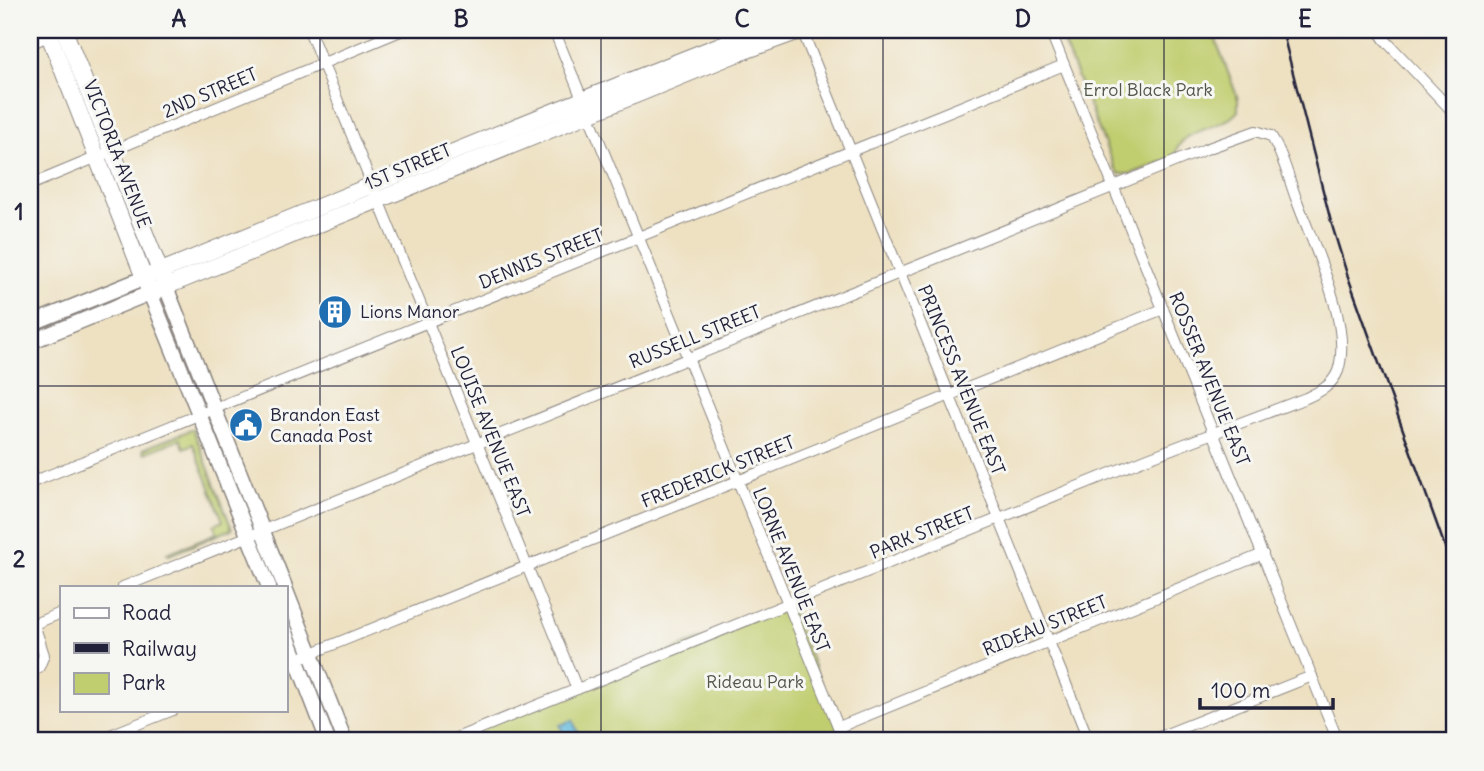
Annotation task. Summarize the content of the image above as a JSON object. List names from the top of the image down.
{
  "streets": {
    "main road": ["VICTORIA AVENUE", "1ST STREET"],
    "street": [
      "2ND STREET",
      "DENNIS STREET",
      "RUSSELL STREET",
      "ROSSER AVENUE EAST",
      "PRINCESS AVENUE EAST",
      "LOUISE AVENUE EAST",
      "FREDERICK STREET",
      "PARK STREET",
      "LORNE AVENUE EAST",
      "RIDEAU STREET"
    ]
  },
  "crossings": [
    ["2ND STREET", "VICTORIA AVENUE"],
    ["2ND STREET", "LOUISE AVENUE EAST"],
    ["VICTORIA AVENUE", "1ST STREET"],
    ["1ST STREET", "PRINCESS AVENUE EAST"],
    ["1ST STREET", "LOUISE AVENUE EAST"],
    ["1ST STREET", "LORNE AVENUE EAST"],
    ["DENNIS STREET", "ROSSER AVENUE EAST"],
    ["DENNIS STREET", "PRINCESS AVENUE EAST"],
    ["DENNIS STREET", "LOUISE AVENUE EAST"],
    ["DENNIS STREET", "LORNE AVENUE EAST"],
    ["RUSSELL STREET", "ROSSER AVENUE EAST"],
    ["RUSSELL STREET", "PRINCESS AVENUE EAST"],
    ["RUSSELL STREET", "LOUISE AVENUE EAST"],
    ["RUSSELL STREET", "PARK STREET"],
    ["RUSSELL STREET", "LORNE AVENUE EAST"],
    ["ROSSER AVENUE EAST", "FREDERICK STREET"],
    ["ROSSER AVENUE EAST", "PARK STREET"],
    ["ROSSER AVENUE EAST", "RIDEAU STREET"],
    ["PRINCESS AVENUE EAST", "FREDERICK STREET"],
    ["PRINCESS AVENUE EAST", "PARK STREET"],
    ["PRINCESS AVENUE EAST", "RIDEAU STREET"],
    ["LOUISE AVENUE EAST", "FREDERICK STREET"],
    ["LOUISE AVENUE EAST", "PARK STREET"],
    ["FREDERICK STREET", "LORNE AVENUE EAST"],
    ["PARK STREET", "LORNE AVENUE EAST"],
    ["LORNE AVENUE EAST", "RIDEAU STREET"]
  ],
  "parks": ["Errol Black Park", "Rideau Park"],
  "places": {
    "building": ["Lions Manor"],
    "public building": ["Brandon East Canada Post"]
  },
  "legend": ["Road", "Railway", "Park"],
  "scale_bar": "100 m",
  "grid": {
    "columns": [
      "A",
      "B",
      "C",
      "D",
      "E"
    ],
    "rows": ["1", "2"]
  }
}
